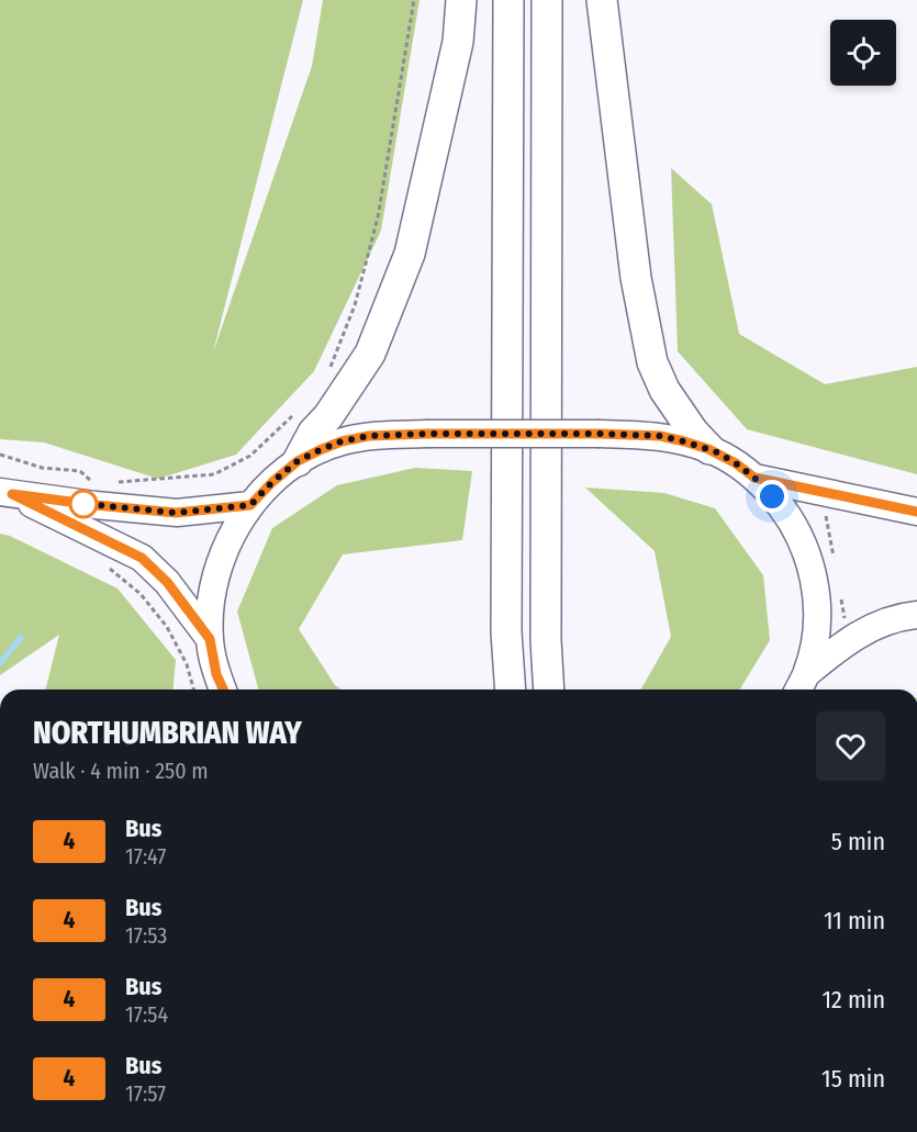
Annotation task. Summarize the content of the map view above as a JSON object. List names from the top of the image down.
{
  "lines": ["bus line 4"],
  "page": {
    "heading": ["NORTHUMBRIAN WAY", "Walk · 4 min · 250 m"],
    "list": [
      {
        "mark": "4",
        "name": "Bus",
        "note": "17:47",
        "value": "5 min"
      },
      {
        "mark": "4",
        "name": "Bus",
        "note": "17:53",
        "value": "11 min"
      },
      {
        "mark": "4",
        "name": "Bus",
        "note": "17:54",
        "value": "12 min"
      },
      {
        "mark": "4",
        "name": "Bus",
        "note": "17:57",
        "value": "15 min"
      }
    ]
  }
}
